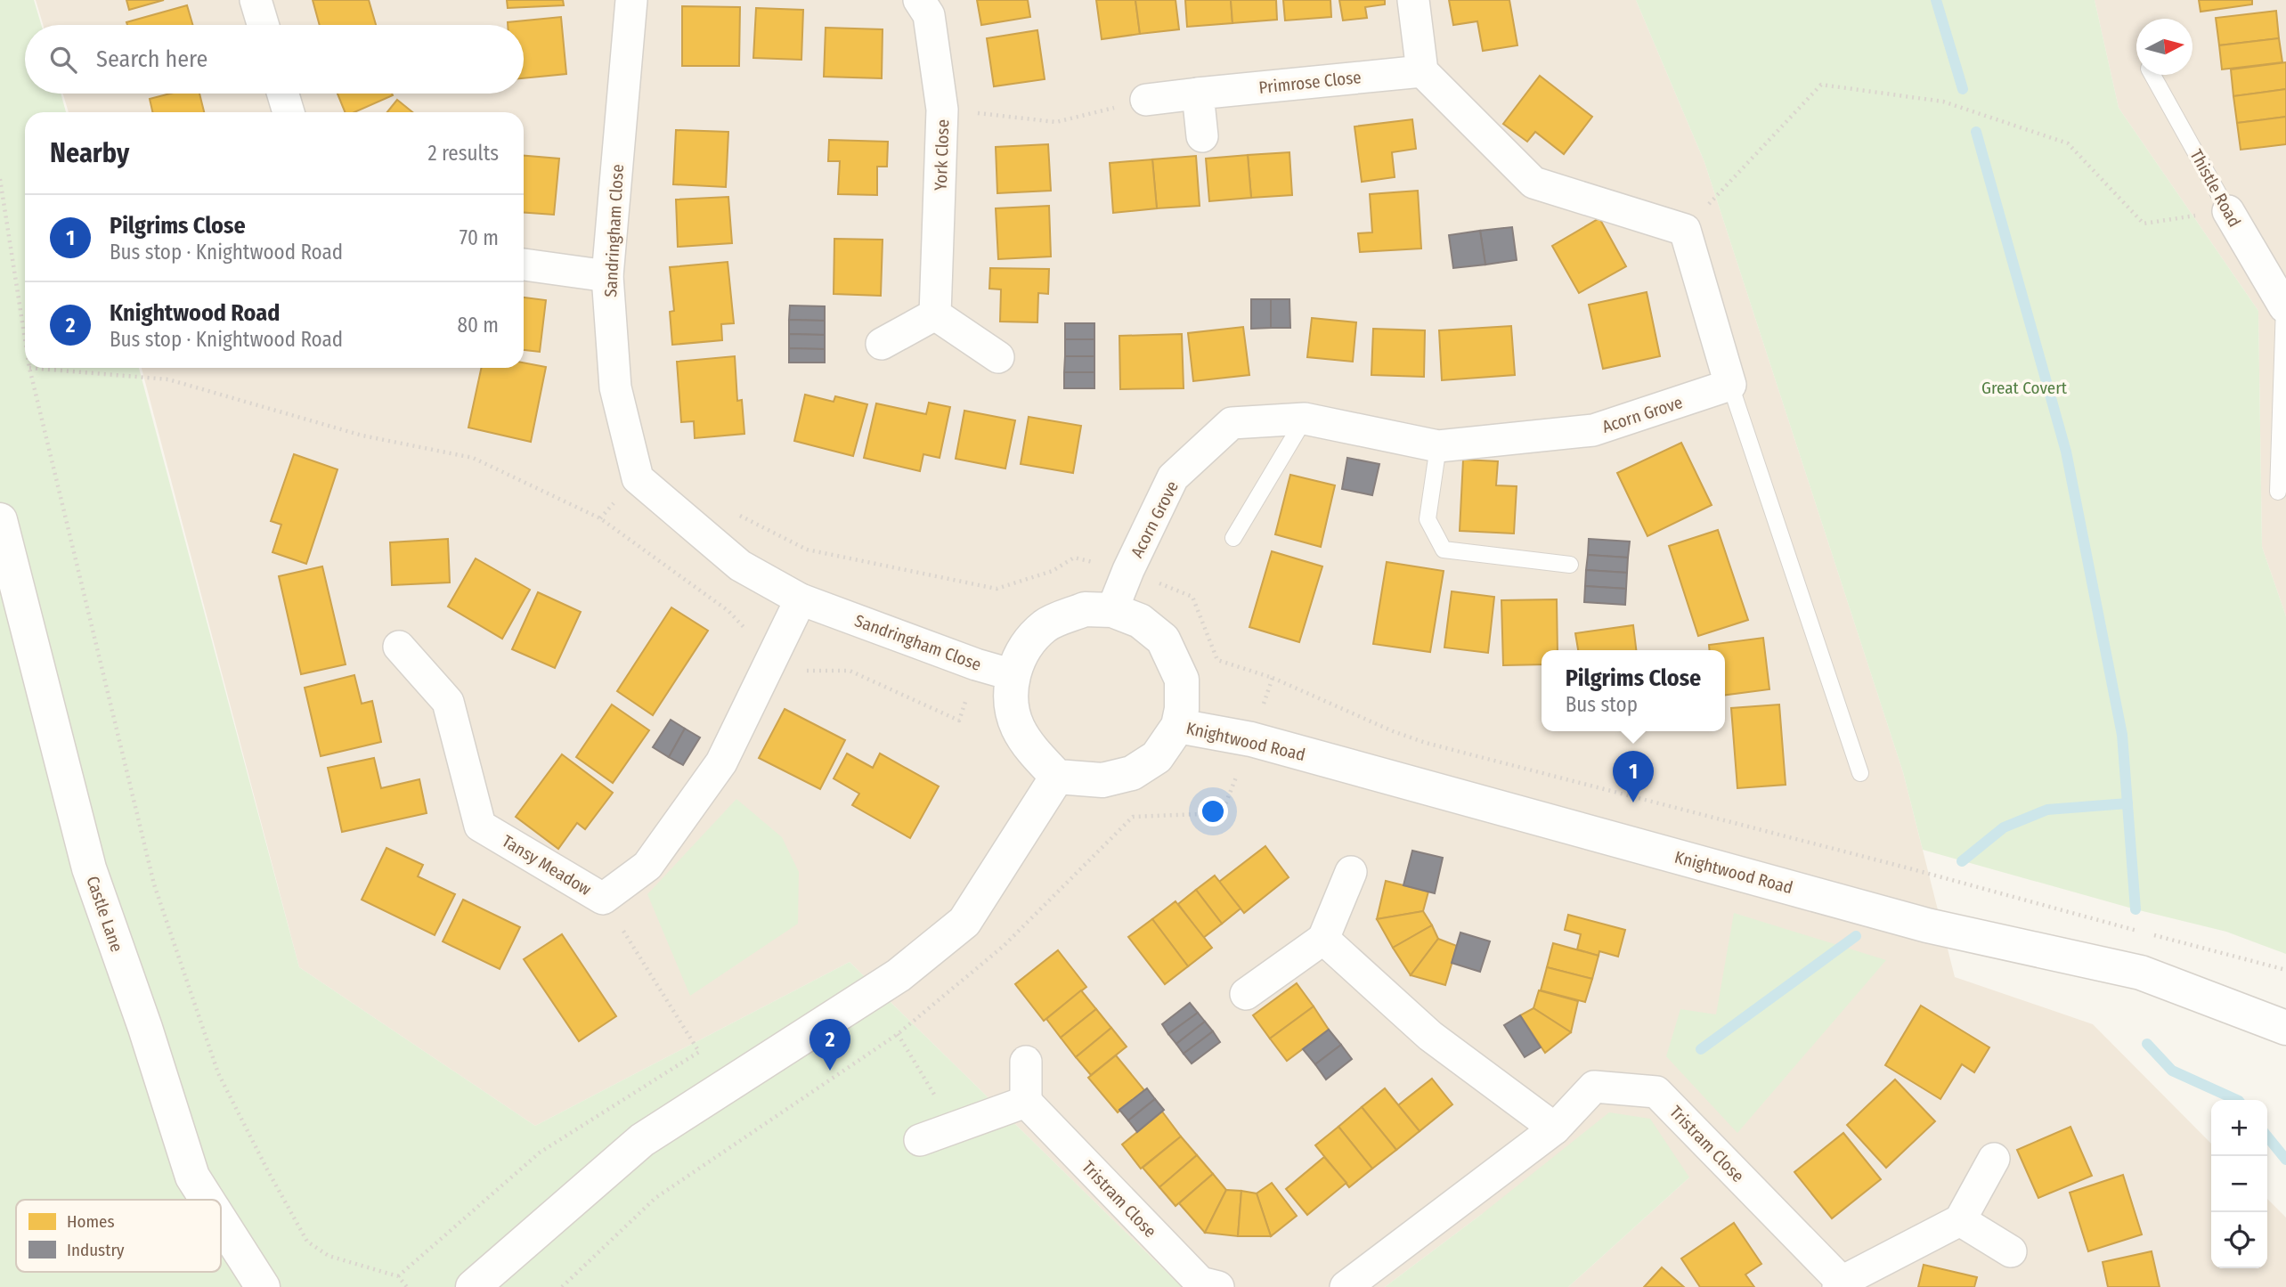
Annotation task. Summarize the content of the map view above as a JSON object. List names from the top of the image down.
{
  "streets": {
    "street": [
      "Primrose Close",
      "York Close",
      "Thistle Road",
      "Sandringham Close",
      "Acorn Grove",
      "Knightwood Road",
      "Tansy Meadow",
      "Castle Lane",
      "Tristram Close"
    ]
  },
  "crossings": [
    ["Sandringham Close", "Acorn Grove"],
    ["Sandringham Close", "Knightwood Road"],
    ["Sandringham Close", "Tansy Meadow"],
    ["Acorn Grove", "Knightwood Road"]
  ],
  "parks": ["Great Covert"],
  "legend": ["Homes", "Industry"],
  "north": "right",
  "page": {
    "search": "Search here",
    "heading": ["Nearby", "2 results"],
    "list": [
      {
        "mark": "1",
        "name": "Pilgrims Close",
        "note": "Bus stop · Knightwood Road",
        "value": "70 m"
      },
      {
        "mark": "2",
        "name": "Knightwood Road",
        "note": "Bus stop · Knightwood Road",
        "value": "80 m"
      }
    ],
    "popup": ["Pilgrims Close", "Bus stop"],
    "pins": ["1", "2"],
    "map_buttons": ["+", "−"]
  }
}
